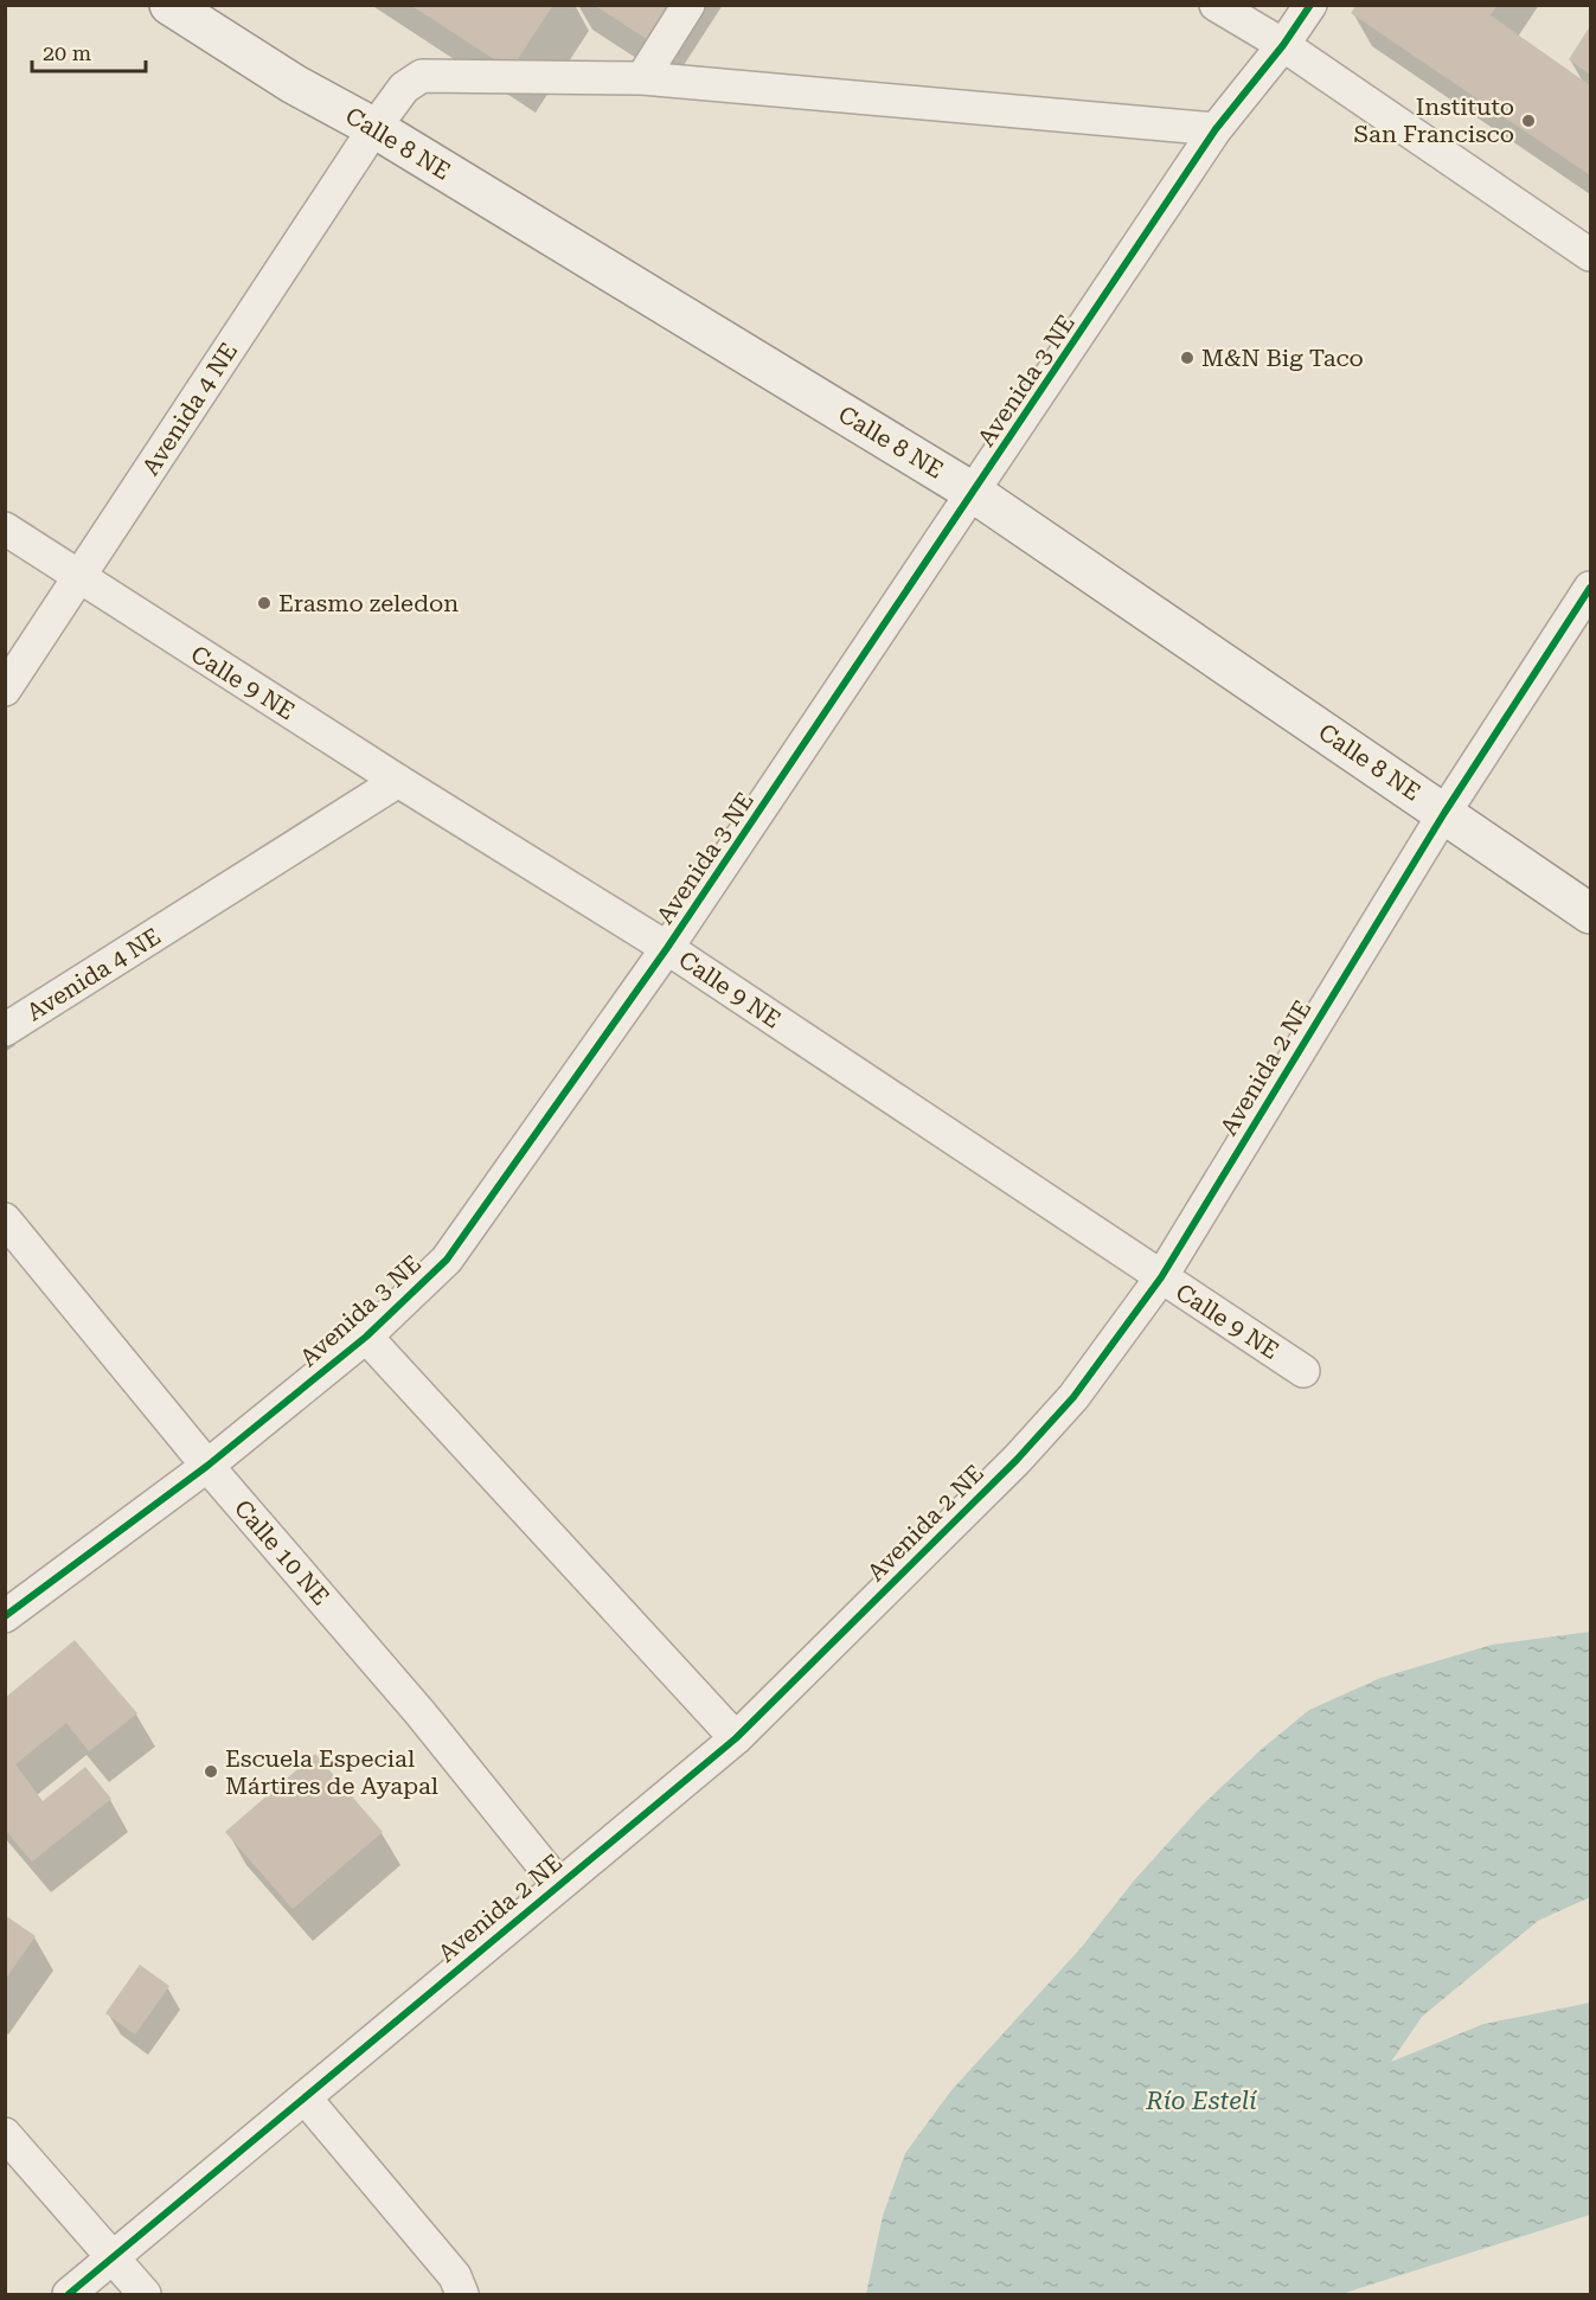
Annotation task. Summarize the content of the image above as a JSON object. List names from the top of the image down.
{
  "streets": {
    "street": [
      "Calle 8 NE",
      "Avenida 3 NE",
      "Avenida 4 NE",
      "Calle 9 NE",
      "Avenida 2 NE",
      "Calle 10 NE"
    ]
  },
  "crossings": [
    ["Calle 8 NE", "Avenida 3 NE"],
    ["Calle 8 NE", "Avenida 4 NE"],
    ["Calle 8 NE", "Avenida 2 NE"],
    ["Avenida 3 NE", "Avenida 4 NE"],
    ["Avenida 3 NE", "Calle 9 NE"],
    ["Avenida 3 NE", "Calle 10 NE"],
    ["Avenida 4 NE", "Calle 9 NE"],
    ["Calle 9 NE", "Avenida 2 NE"],
    ["Avenida 2 NE", "Calle 10 NE"]
  ],
  "water": ["Río Estelí"],
  "places": [
    "Instituto San Francisco",
    "M&N Big Taco",
    "Erasmo zeledon",
    "Escuela Especial Mártires de Ayapal"
  ],
  "scale_bar": "20 m"
}
